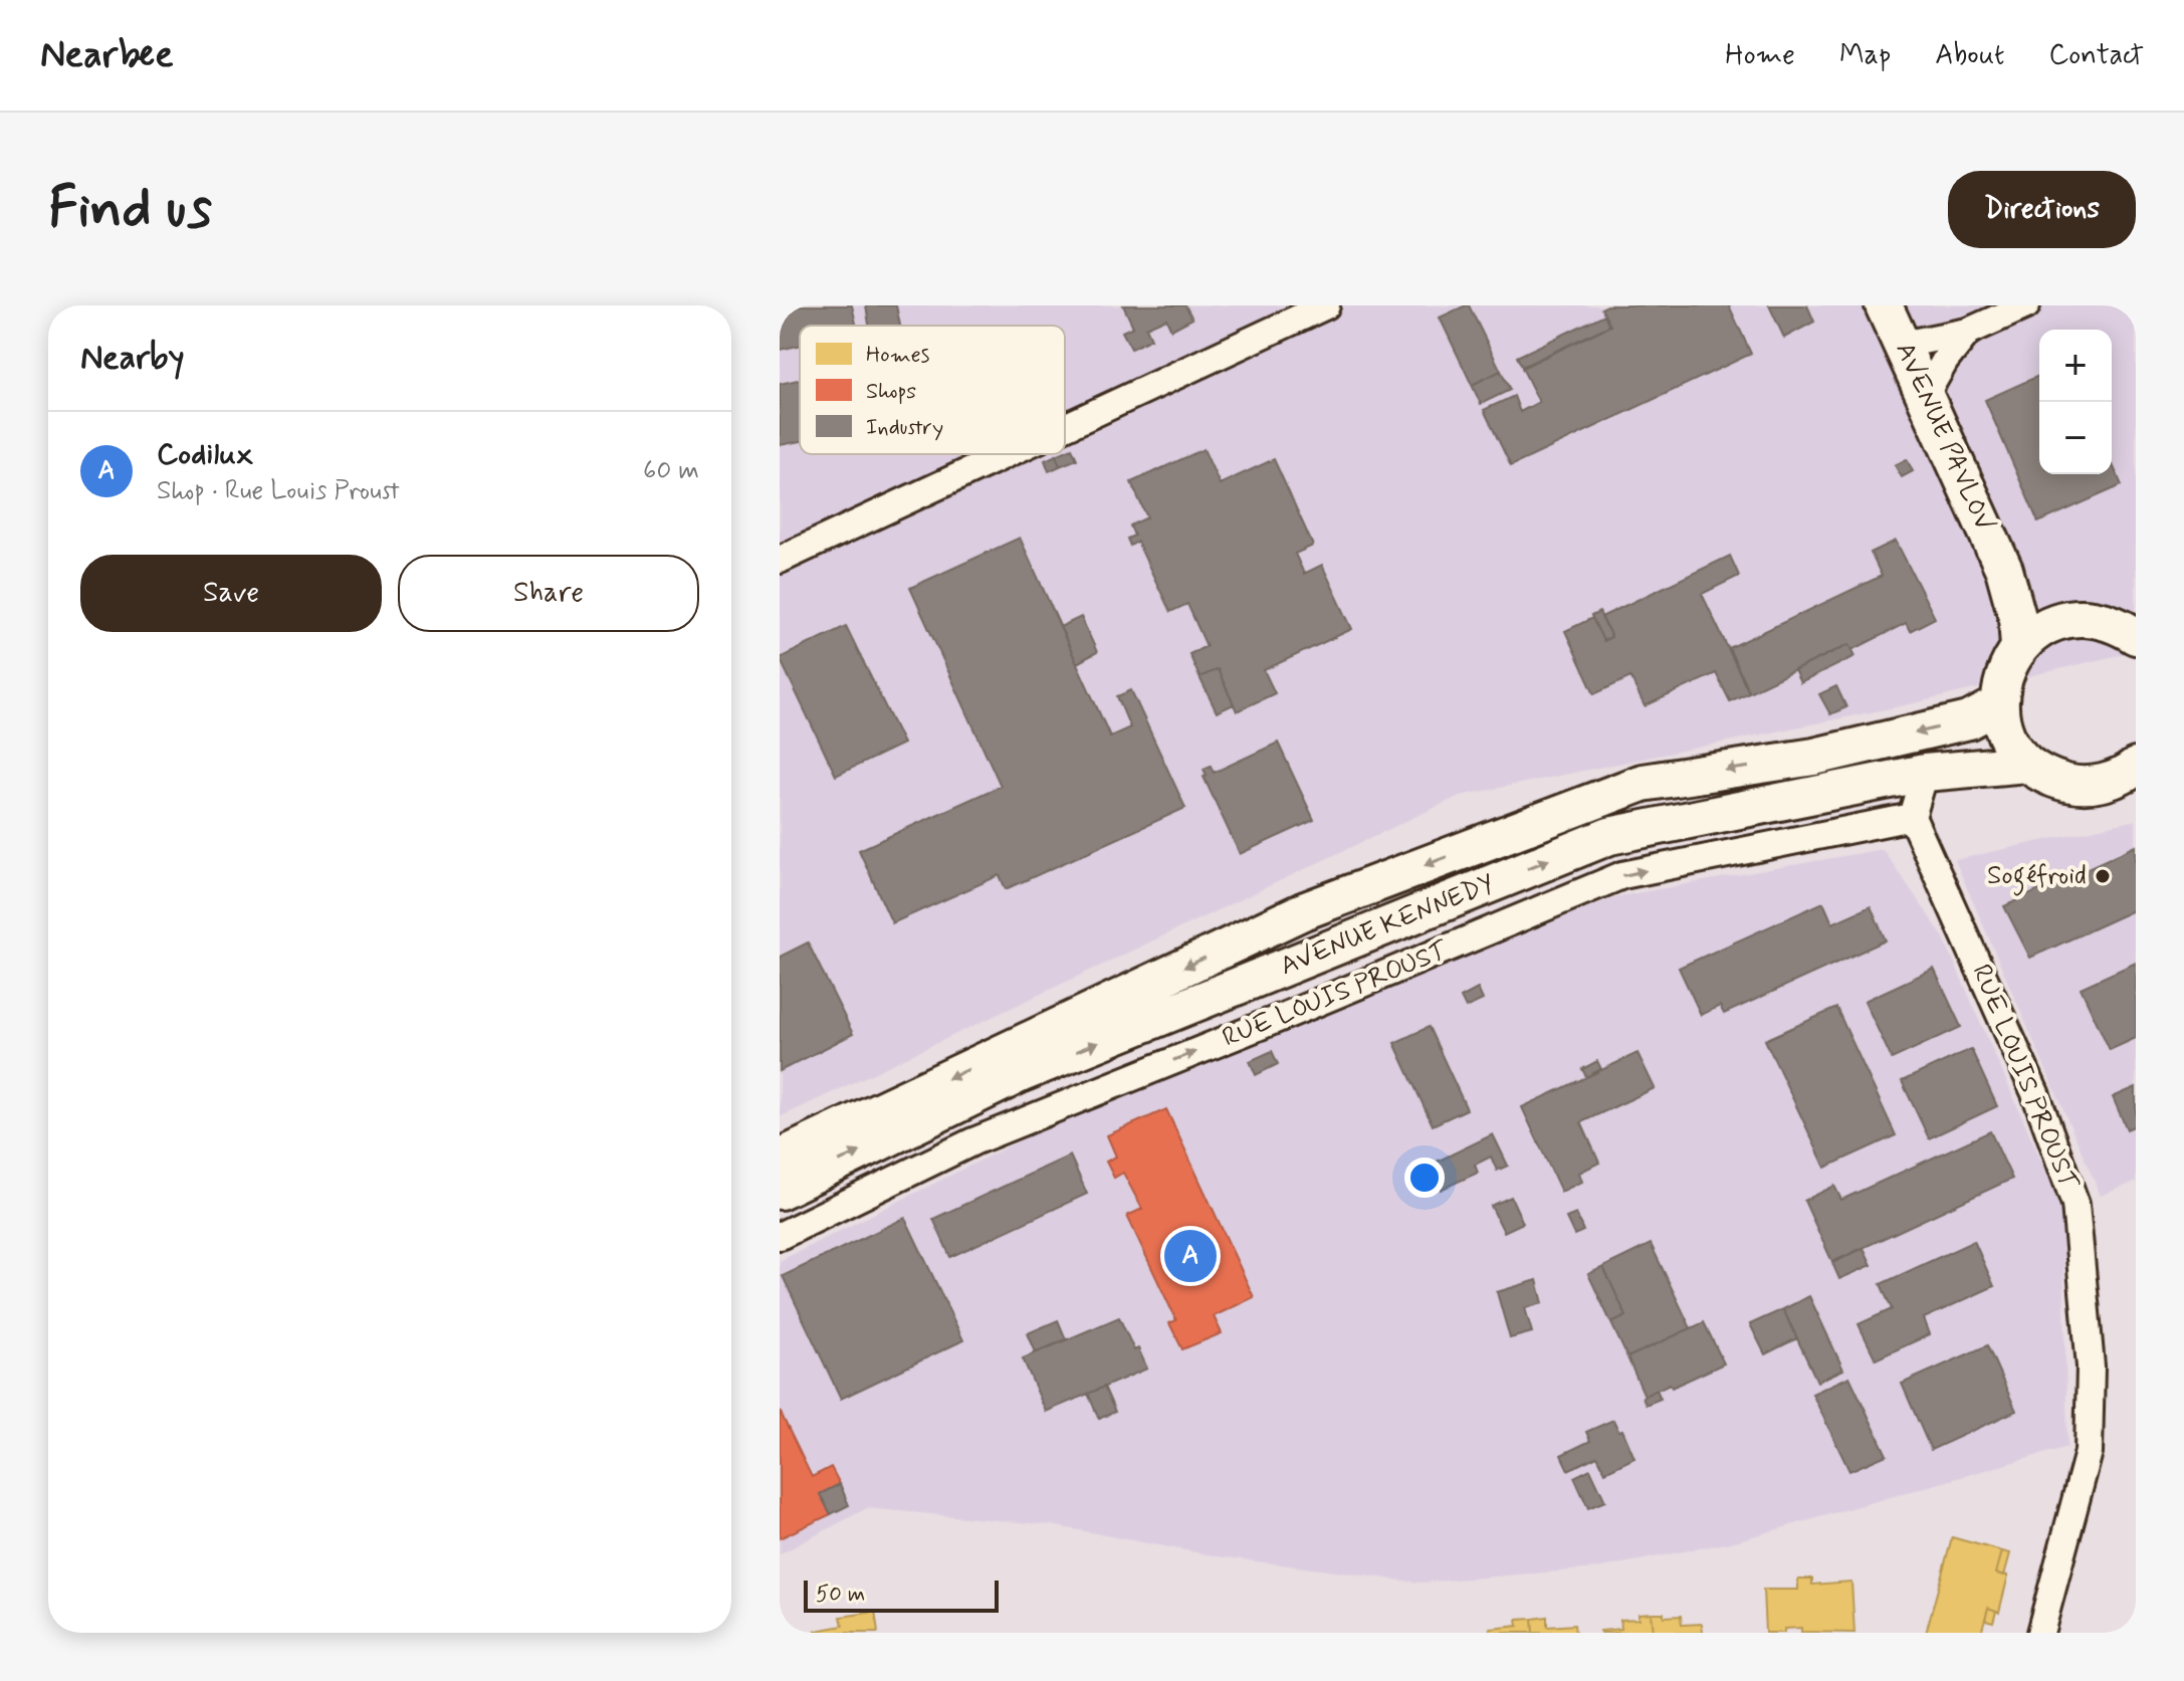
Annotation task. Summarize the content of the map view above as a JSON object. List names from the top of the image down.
{
  "streets": {
    "main road": ["AVENUE PAVLOV", "AVENUE KENNEDY"],
    "street": ["RUE LOUIS PROUST"]
  },
  "one_way": ["RUE LOUIS PROUST"],
  "places": ["Sogéfroid"],
  "legend": ["Homes", "Shops", "Industry"],
  "scale_bar": "50 m",
  "page": {
    "header": "Nearbee",
    "nav": [
      "Home",
      "Map",
      "About",
      "Contact"
    ],
    "buttons": [
      "Directions",
      ["Save", "Share"]
    ],
    "title": "Find us",
    "heading": "Nearby",
    "map_buttons": ["+", "−"],
    "list": [
      {
        "mark": "A",
        "name": "Codilux",
        "note": "Shop · Rue Louis Proust",
        "value": "60 m"
      }
    ],
    "pins": "A",
    "scale": "50 m"
  }
}
